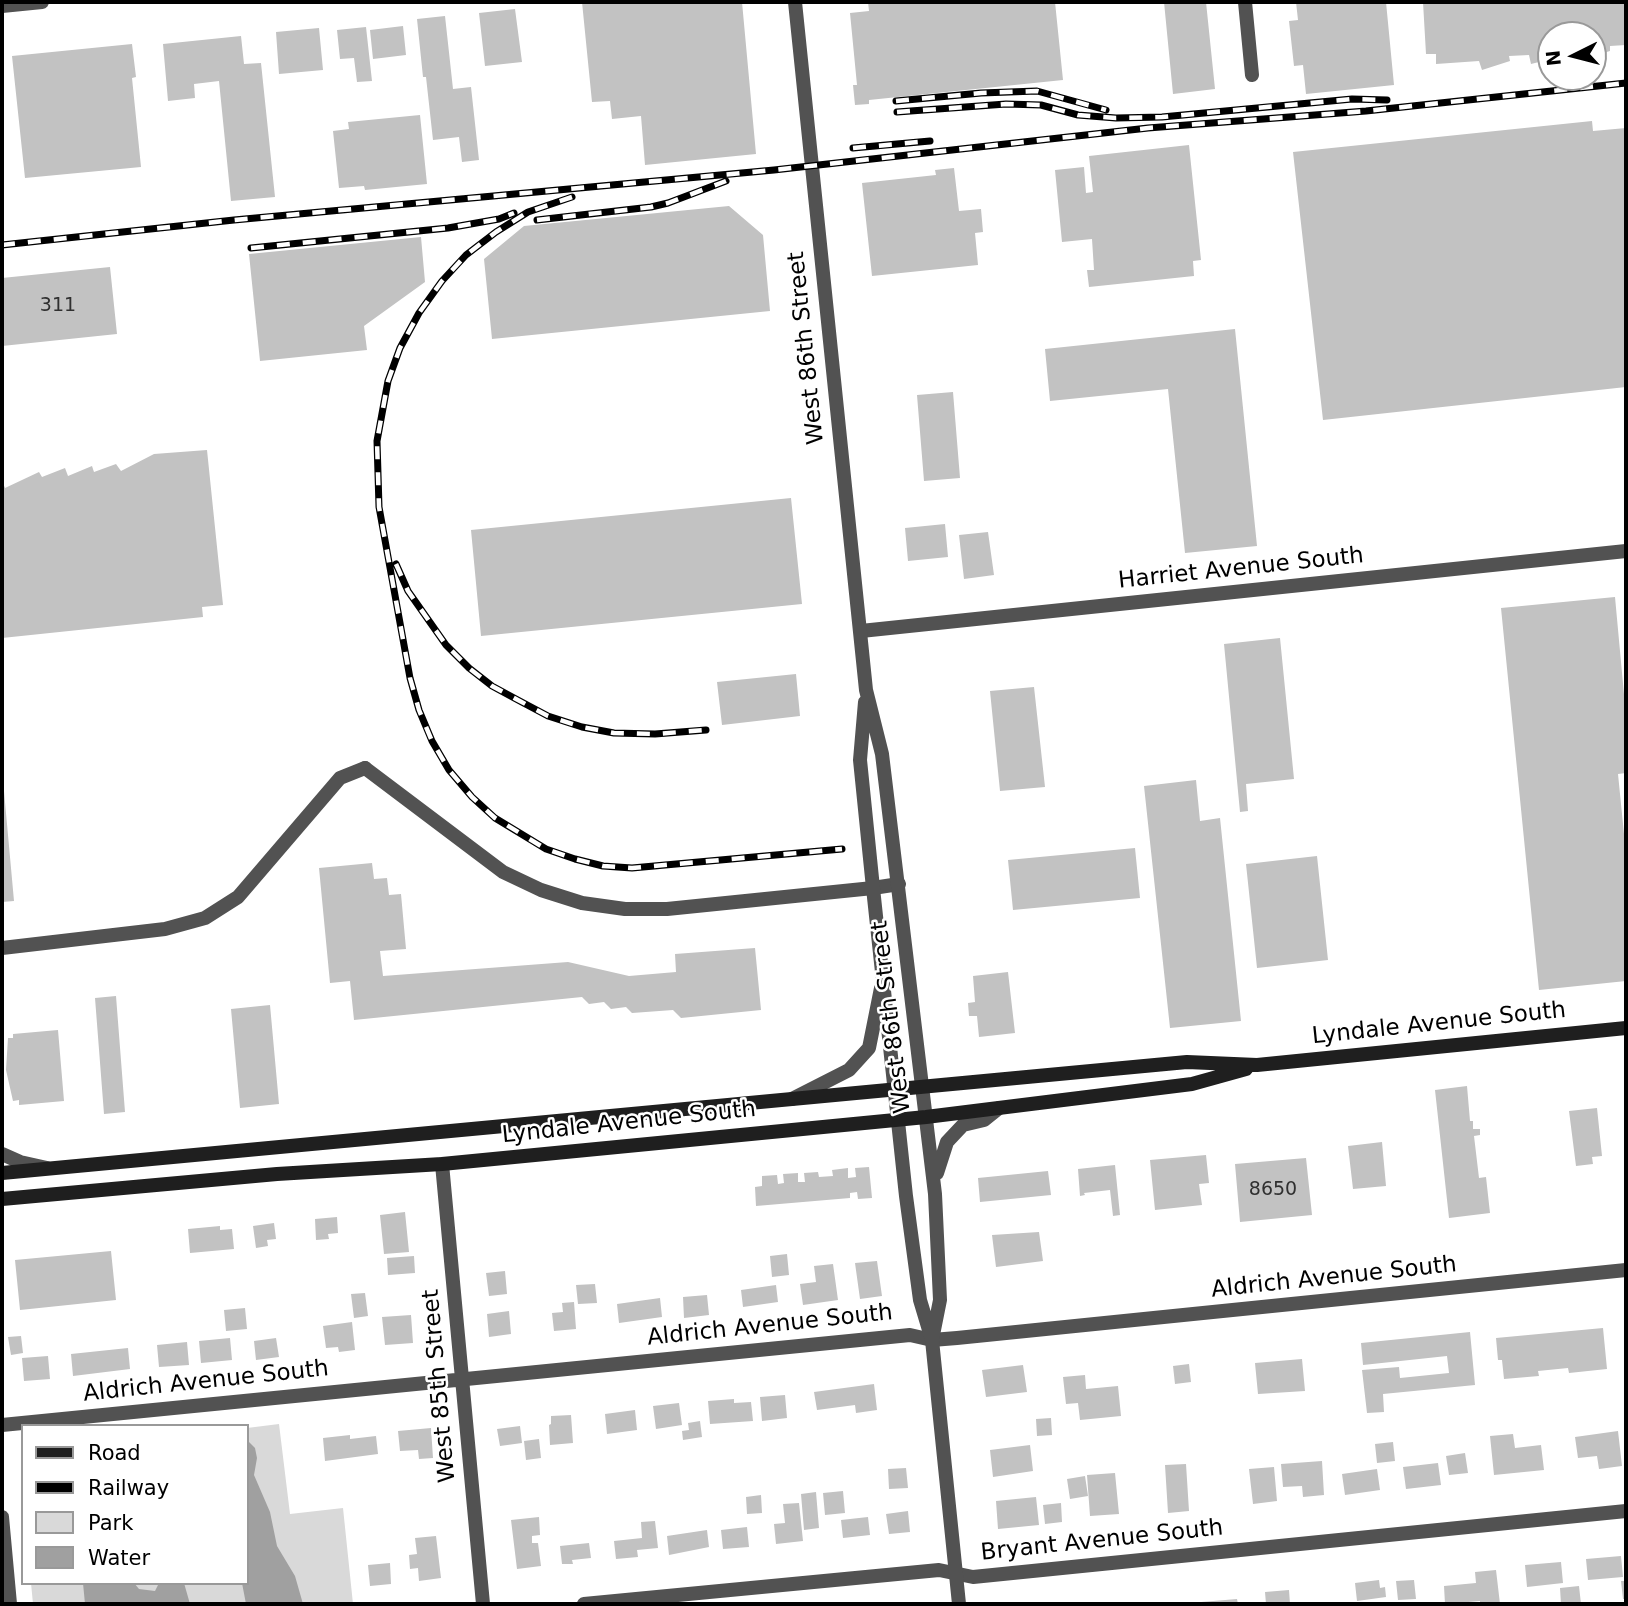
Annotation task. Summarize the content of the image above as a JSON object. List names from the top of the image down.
{
  "streets": {
    "main road": ["Lyndale Avenue South"],
    "street": [
      "West 86th Street",
      "Harriet Avenue South",
      "Aldrich Avenue South",
      "West 85th Street",
      "Bryant Avenue South"
    ]
  },
  "crossings": [
    ["West 86th Street", "Harriet Avenue South"],
    ["West 86th Street", "Lyndale Avenue South"],
    ["West 86th Street", "Aldrich Avenue South"],
    ["West 86th Street", "Bryant Avenue South"],
    ["Lyndale Avenue South", "West 85th Street"],
    ["Aldrich Avenue South", "West 85th Street"]
  ],
  "house_numbers": ["311", "8650"],
  "legend": [
    "Road",
    "Railway",
    "Park",
    "Water"
  ],
  "north": "left"
}
